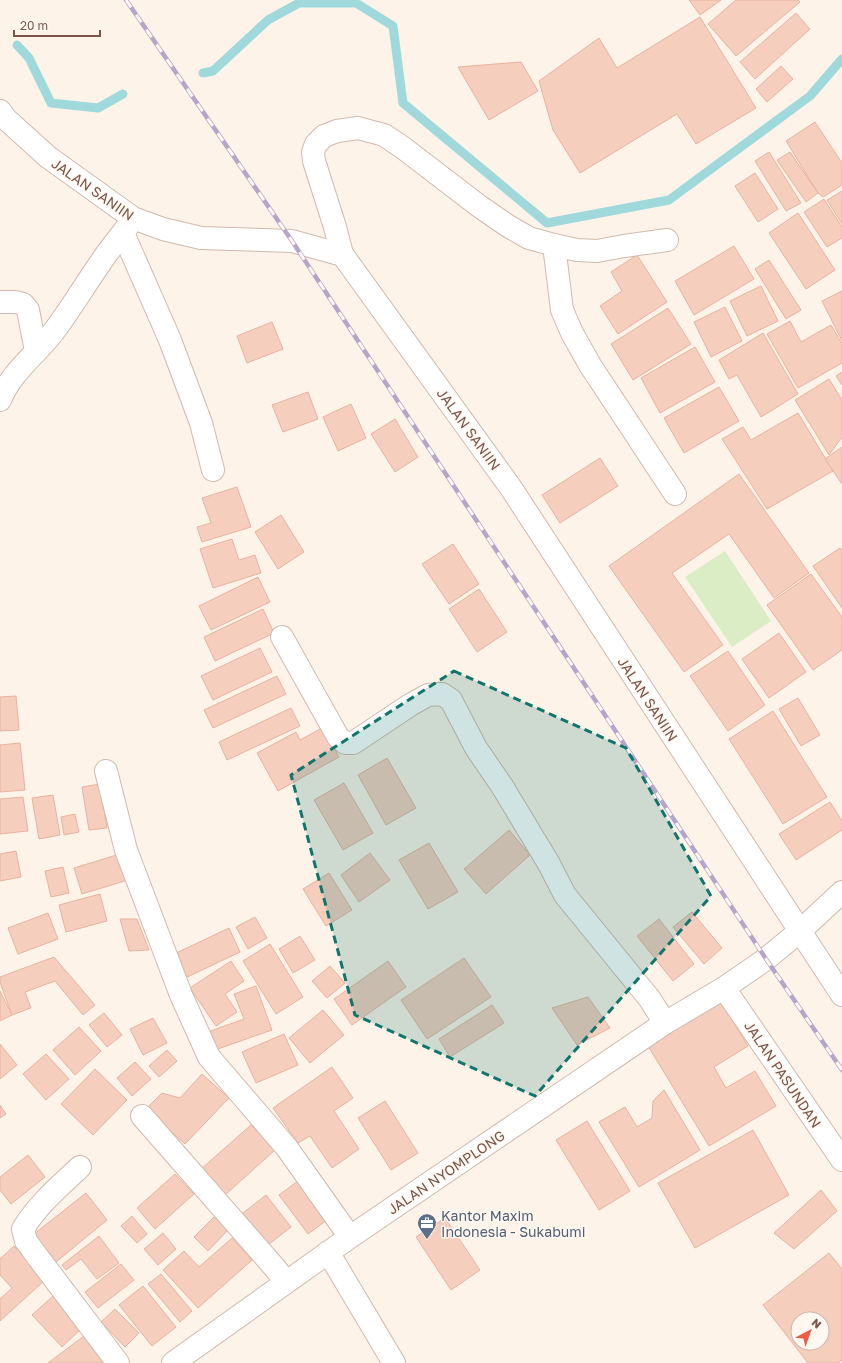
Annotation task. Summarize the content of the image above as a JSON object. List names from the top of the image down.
{
  "streets": {
    "street": ["JALAN SANIIN", "JALAN PASUNDAN", "JALAN NYOMPLONG"]
  },
  "crossings": [
    ["JALAN SANIIN", "JALAN NYOMPLONG"],
    ["JALAN PASUNDAN", "JALAN NYOMPLONG"]
  ],
  "places": {
    "office": ["Kantor Maxim Indonesia - Sukabumi"]
  },
  "scale_bar": "20 m",
  "north": "top right"
}
